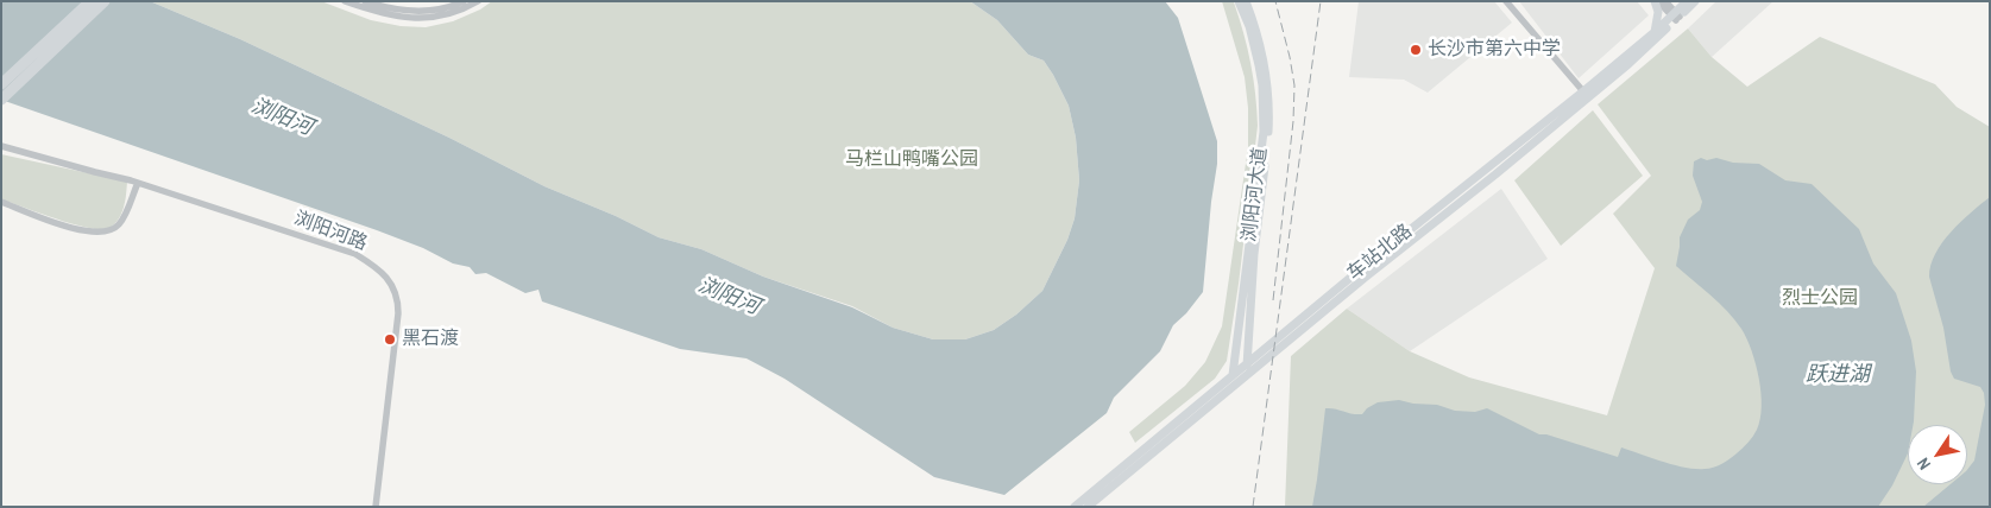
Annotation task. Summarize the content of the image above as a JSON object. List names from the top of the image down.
{
  "streets": {
    "main road": ["浏阳河大道", "车站北路"],
    "street": ["浏阳河路"]
  },
  "crossings": [
    ["浏阳河大道", "车站北路"]
  ],
  "water": ["浏阳河", "跃进湖"],
  "parks": ["马栏山鸭嘴公园", "烈士公园"],
  "places": ["长沙市第六中学", "黑石渡"],
  "north": "bottom left"
}
